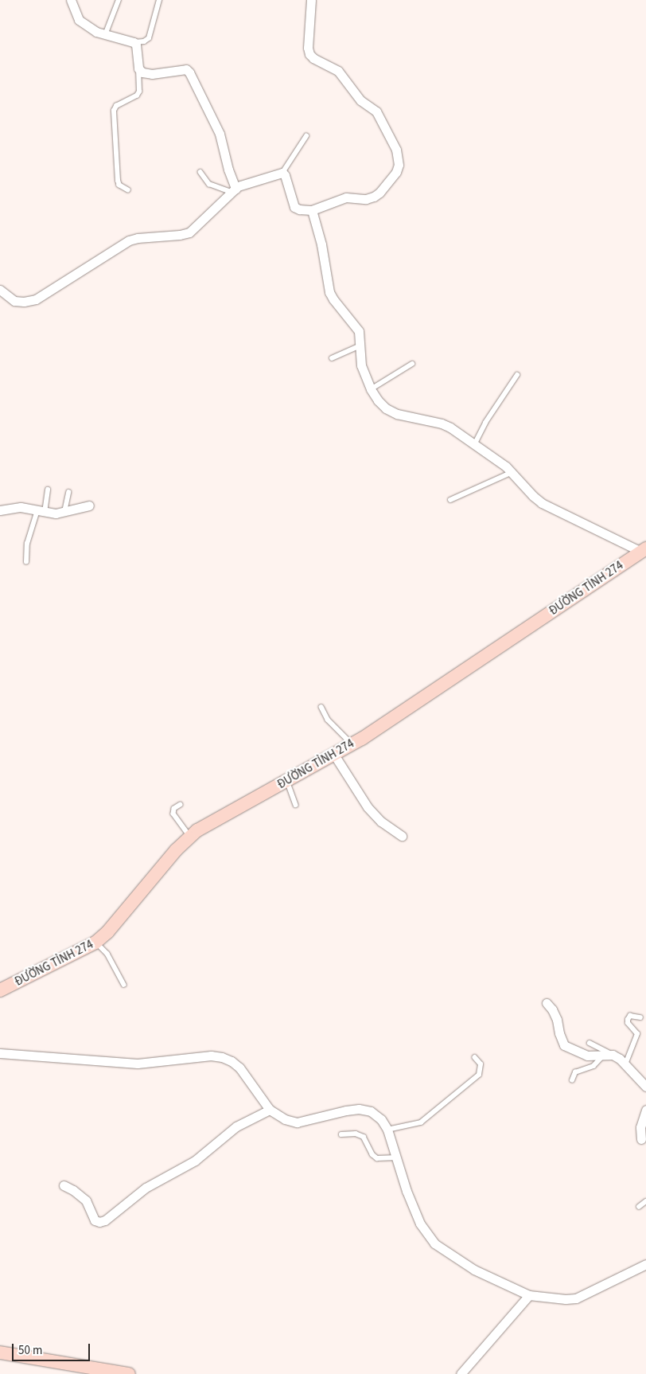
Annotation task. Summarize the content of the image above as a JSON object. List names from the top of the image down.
{
  "streets": {
    "main road": ["ĐƯỜNG TỈNH 274"]
  },
  "scale_bar": "50 m"
}
